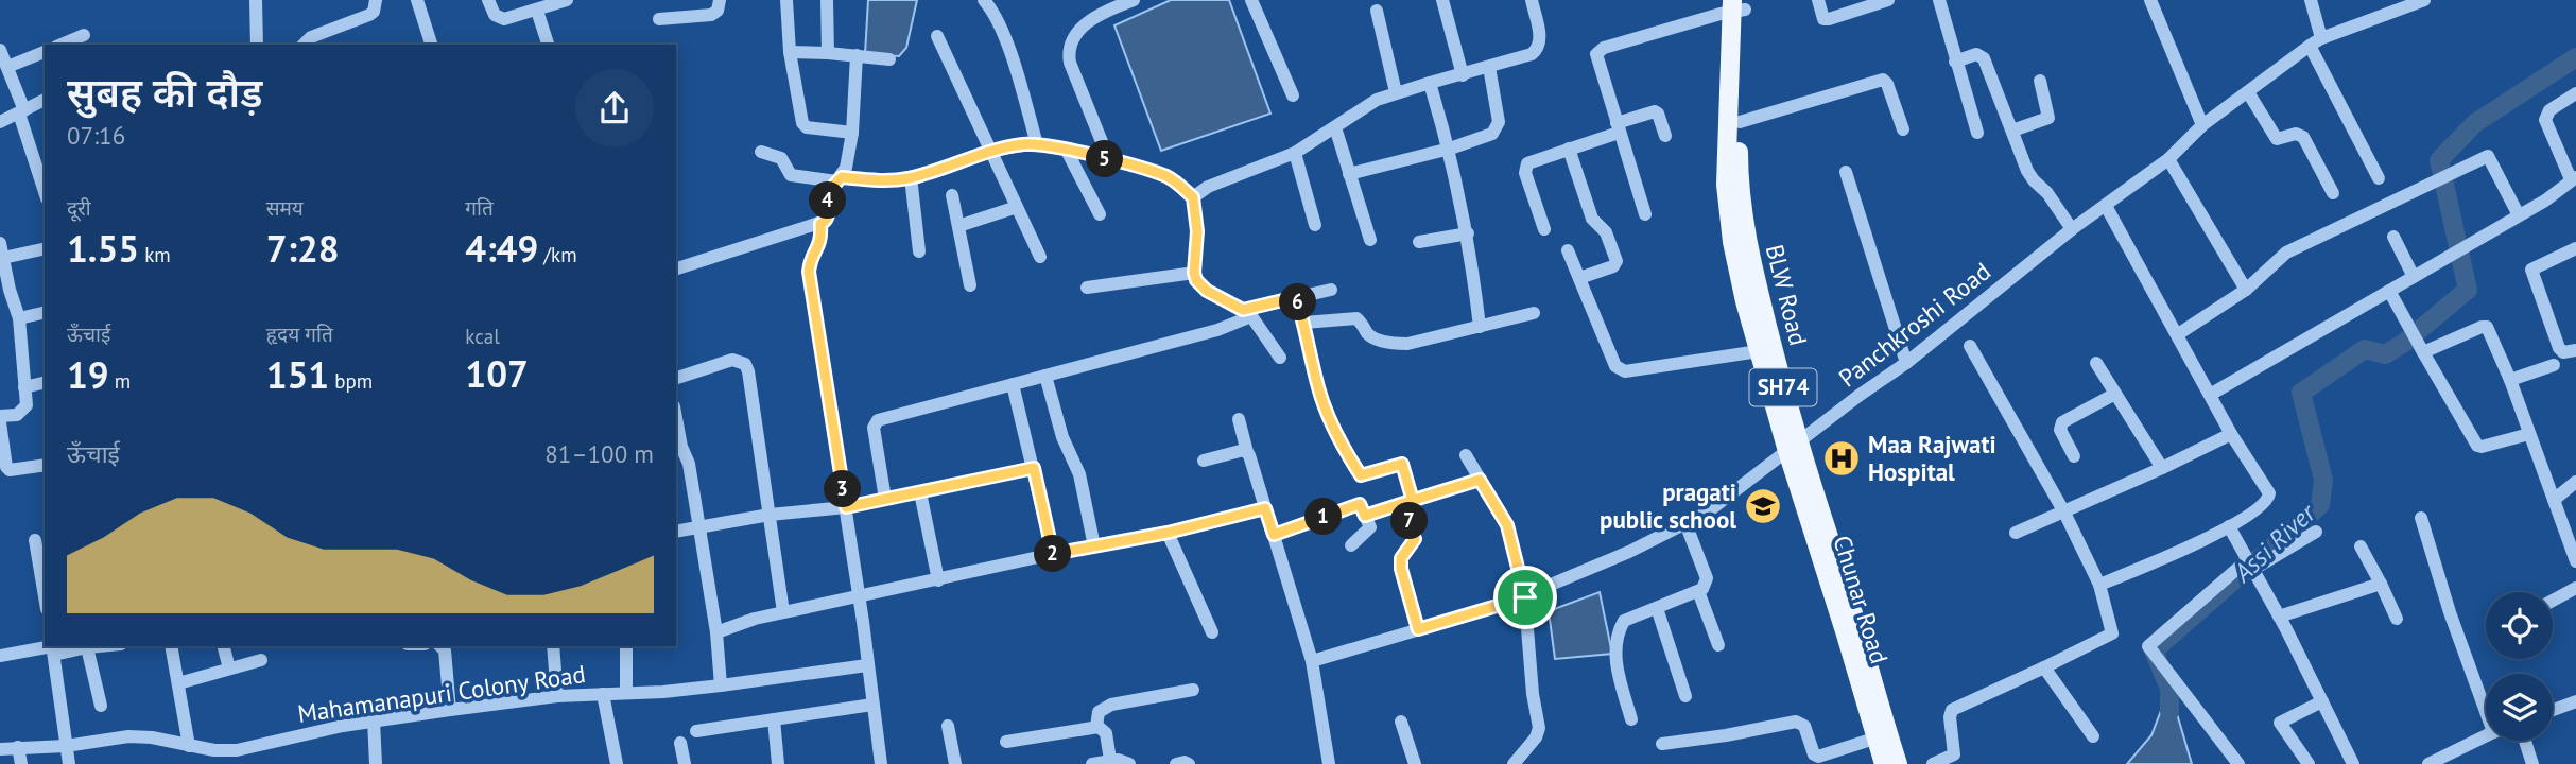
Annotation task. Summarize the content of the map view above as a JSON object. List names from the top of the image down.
{
  "streets": {
    "main road": ["BLW Road", "SH74"],
    "street": ["Panchkroshi Road", "Mahamanapuri Colony Road"]
  },
  "crossings": [
    ["BLW Road", "Panchkroshi Road"],
    ["BLW Road", "SH74"],
    ["Panchkroshi Road", "SH74"]
  ],
  "water": ["Assi River"],
  "places": {
    "hospital": ["Maa Rajwati Hospital"],
    "school or university": ["pragati public school"]
  },
  "page": {
    "heading": ["सुबह की दौड़", "07:16"],
    "pins": [
      "5",
      "4",
      "6",
      "3",
      "1",
      "7",
      "2"
    ],
    "stats": [
      ["दूरी", "1.55 km"],
      ["समय", "7:28"],
      ["गति", "4:49 /km"],
      ["ऊँचाई", "19 m"],
      ["हृदय गति", "151 bpm"],
      ["kcal", "107"]
    ],
    "chart": ["ऊँचाई", "81–100 m"]
  }
}
